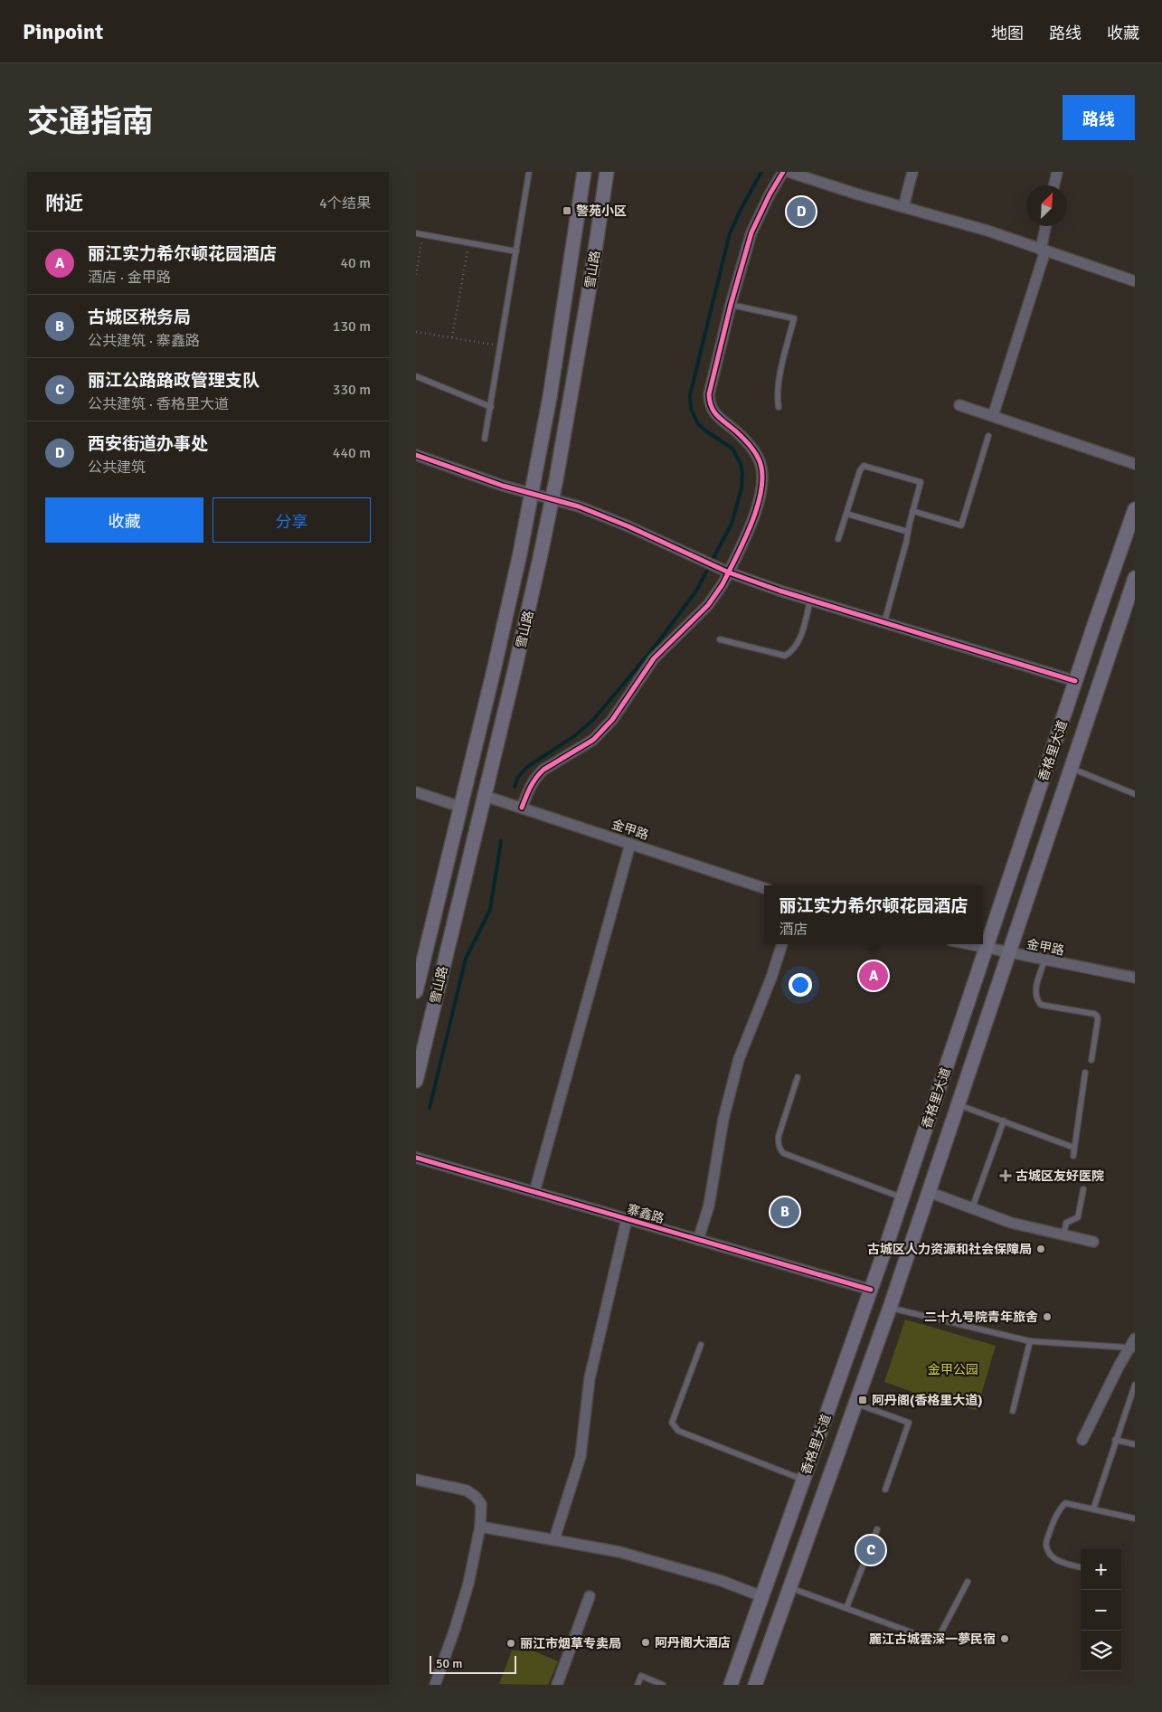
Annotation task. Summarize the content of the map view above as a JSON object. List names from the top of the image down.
{
  "streets": {
    "main road": ["雪山路", "香格里大道"],
    "street": ["金甲路", "寨鑫路"]
  },
  "crossings": [
    ["雪山路", "金甲路"],
    ["香格里大道", "金甲路"],
    ["香格里大道", "寨鑫路"]
  ],
  "parks": ["金甲公园"],
  "places": {
    "transit": ["警苑小区", "阿丹阁(香格里大道)"],
    "health": ["古城区友好医院"],
    "other": [
      "古城区人力资源和社会保障局",
      "二十九号院青年旅舍",
      "麗江古城雲深一夢民宿",
      "阿丹阁大酒店",
      "丽江市烟草专卖局"
    ]
  },
  "scale_bar": "50 m",
  "north": "top right",
  "page": {
    "header": "Pinpoint",
    "nav": ["地图", "路线", "收藏"],
    "title": "交通指南",
    "buttons": [
      "路线",
      ["收藏", "分享"]
    ],
    "heading": ["附近", "4个结果"],
    "pins": [
      "D",
      "A",
      "B",
      "C"
    ],
    "list": [
      {
        "mark": "A",
        "name": "丽江实力希尔顿花园酒店",
        "note": "酒店 · 金甲路",
        "value": "40 m"
      },
      {
        "mark": "B",
        "name": "古城区税务局",
        "note": "公共建筑 · 寨鑫路",
        "value": "130 m"
      },
      {
        "mark": "C",
        "name": "丽江公路路政管理支队",
        "note": "公共建筑 · 香格里大道",
        "value": "330 m"
      },
      {
        "mark": "D",
        "name": "西安街道办事处",
        "note": "公共建筑",
        "value": "440 m"
      }
    ],
    "popup": ["丽江实力希尔顿花园酒店", "酒店"],
    "map_buttons": ["+", "−"],
    "scale": "50 m"
  }
}
